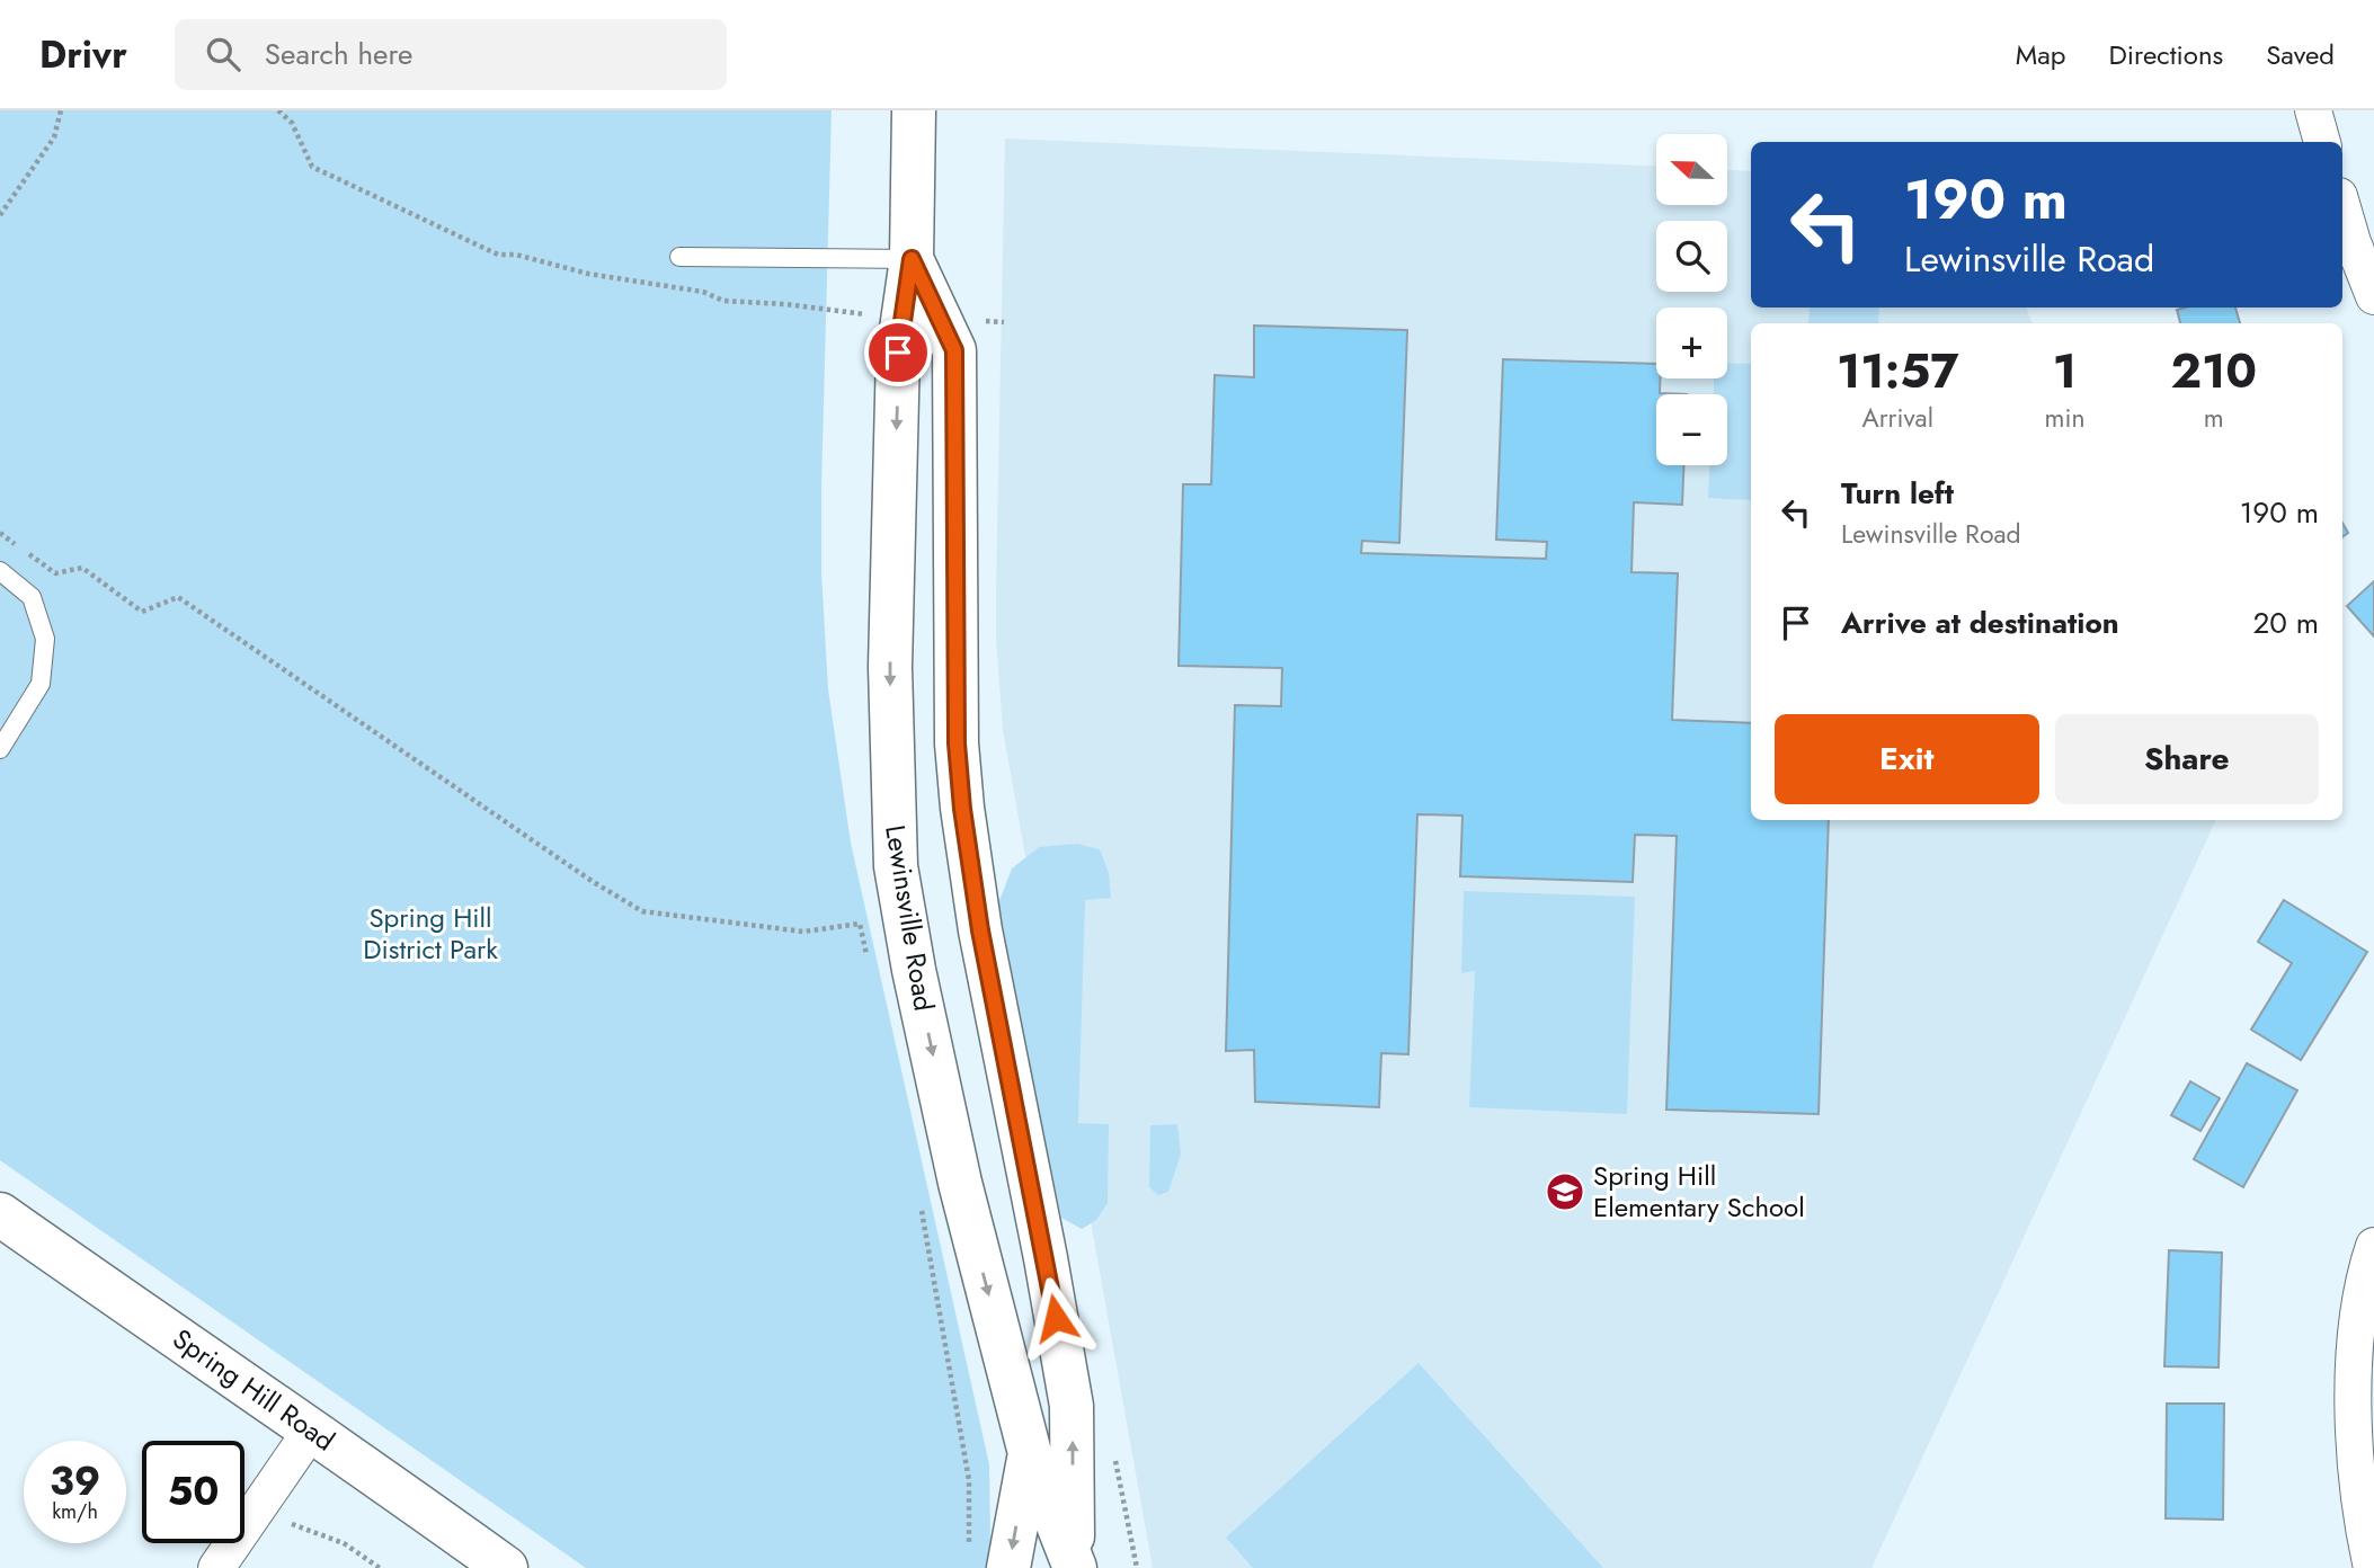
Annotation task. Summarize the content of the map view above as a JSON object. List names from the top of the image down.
{
  "streets": {
    "main road": ["Lewinsville Road", "Spring Hill Road"]
  },
  "parks": ["Spring Hill District Park"],
  "places": {
    "school or university": ["Spring Hill Elementary School"]
  },
  "north": "left",
  "page": {
    "header": "Drivr",
    "search": "Search here",
    "nav": ["Map", "Directions", "Saved"],
    "map_buttons": ["+", "−"],
    "turn": ["190 m", "Lewinsville Road"],
    "eta": [
      "11:57",
      "Arrival",
      "1",
      "min",
      "210",
      "m"
    ],
    "list": [
      {
        "name": "Turn left",
        "note": "Lewinsville Road",
        "value": "190 m"
      },
      {
        "name": "Arrive at destination",
        "value": "20 m"
      }
    ],
    "buttons": ["Exit", "Share"],
    "speed": "39 km/h",
    "limit": "50"
  }
}
